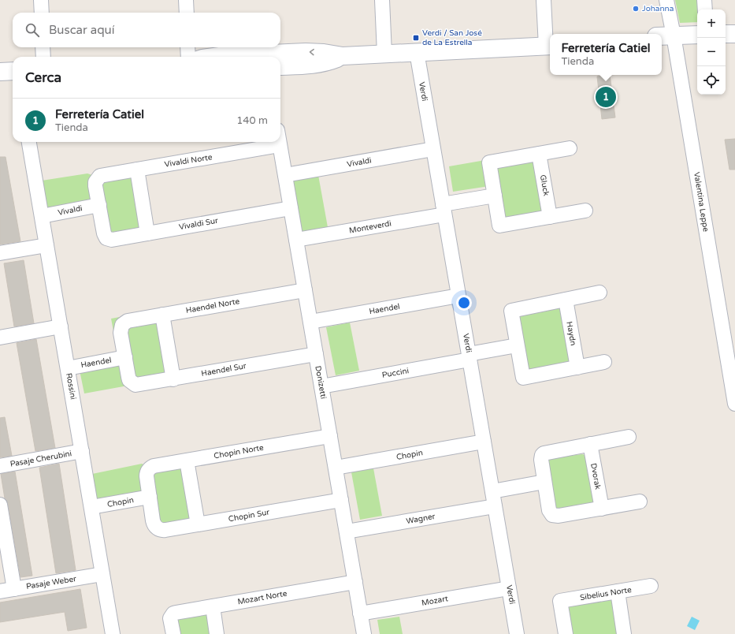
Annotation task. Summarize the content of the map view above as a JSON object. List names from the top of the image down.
{
  "streets": {
    "street": [
      "Verdi",
      "Vivaldi Norte",
      "Vivaldi",
      "Gluck",
      "Valentina Leppe",
      "Vivaldi Sur",
      "Monteverdi",
      "Haendel Norte",
      "Haendel",
      "Haydn",
      "Haendel Sur",
      "Puccini",
      "Donizetti",
      "Rossini",
      "Chopin Norte",
      "Chopin",
      "Pasaje Cherubini",
      "Dvorak",
      "Chopin Sur",
      "Wagner",
      "Pasaje Weber",
      "Sibelius Norte",
      "Mozart Norte",
      "Mozart"
    ]
  },
  "crossings": [
    ["Verdi", "Vivaldi"],
    ["Verdi", "Monteverdi"],
    ["Verdi", "Haendel"],
    ["Verdi", "Puccini"],
    ["Verdi", "Chopin"],
    ["Verdi", "Wagner"],
    ["Verdi", "Mozart"],
    ["Vivaldi Norte", "Vivaldi"],
    ["Vivaldi Norte", "Vivaldi Sur"],
    ["Vivaldi Norte", "Donizetti"],
    ["Vivaldi", "Vivaldi Sur"],
    ["Vivaldi", "Donizetti"],
    ["Vivaldi", "Rossini"],
    ["Vivaldi Sur", "Donizetti"],
    ["Monteverdi", "Donizetti"],
    ["Haendel Norte", "Haendel"],
    ["Haendel Norte", "Haendel Sur"],
    ["Haendel Norte", "Donizetti"],
    ["Haendel", "Haendel Sur"],
    ["Haendel", "Donizetti"],
    ["Haendel", "Rossini"],
    ["Haendel Sur", "Donizetti"],
    ["Puccini", "Donizetti"],
    ["Donizetti", "Chopin Norte"],
    ["Donizetti", "Chopin"],
    ["Donizetti", "Chopin Sur"],
    ["Donizetti", "Wagner"],
    ["Donizetti", "Mozart Norte"],
    ["Donizetti", "Mozart"],
    ["Rossini", "Chopin"],
    ["Rossini", "Pasaje Cherubini"],
    ["Rossini", "Pasaje Weber"],
    ["Chopin Norte", "Chopin"],
    ["Chopin Norte", "Chopin Sur"],
    ["Chopin", "Chopin Sur"]
  ],
  "places": {
    "other": ["Johanna"],
    "transit": ["Verdi / San José de La Estrella"]
  },
  "page": {
    "map_buttons": ["+", "−"],
    "search": "Buscar aquí",
    "popup": ["Ferretería Catiel", "Tienda"],
    "heading": "Cerca",
    "pins": "1",
    "list": [
      {
        "mark": "1",
        "name": "Ferretería Catiel",
        "note": "Tienda",
        "value": "140 m"
      }
    ]
  }
}
